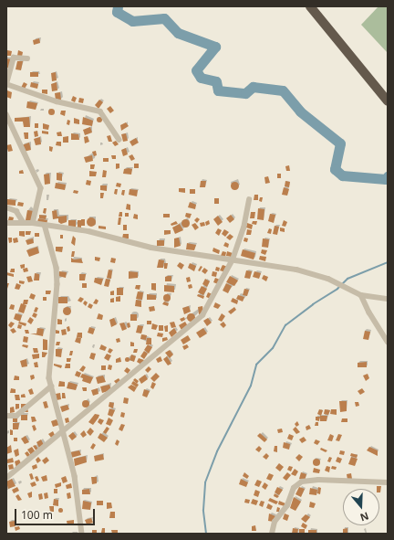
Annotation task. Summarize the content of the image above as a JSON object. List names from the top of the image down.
{
  "scale_bar": "100 m",
  "north": "bottom"
}
